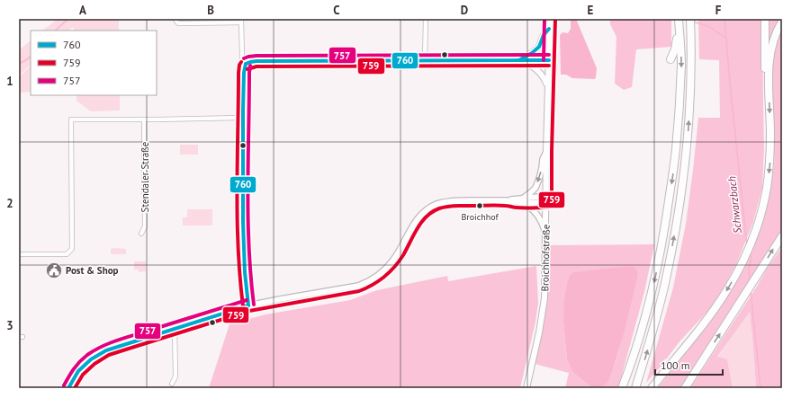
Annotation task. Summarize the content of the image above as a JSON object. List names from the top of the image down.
{
  "streets": {
    "main road": ["Broichhofstraße"],
    "street": ["Stendaler Straße"]
  },
  "water": ["Schwarzbach"],
  "places": {
    "other": ["Broichhof"],
    "public building": ["Post & Shop"]
  },
  "lines": ["transit line 759", "transit line 757", "transit line 760"],
  "legend": ["760", "759", "757"],
  "scale_bar": "100 m",
  "grid": {
    "columns": [
      "A",
      "B",
      "C",
      "D",
      "E",
      "F"
    ],
    "rows": ["1", "2", "3"]
  }
}
